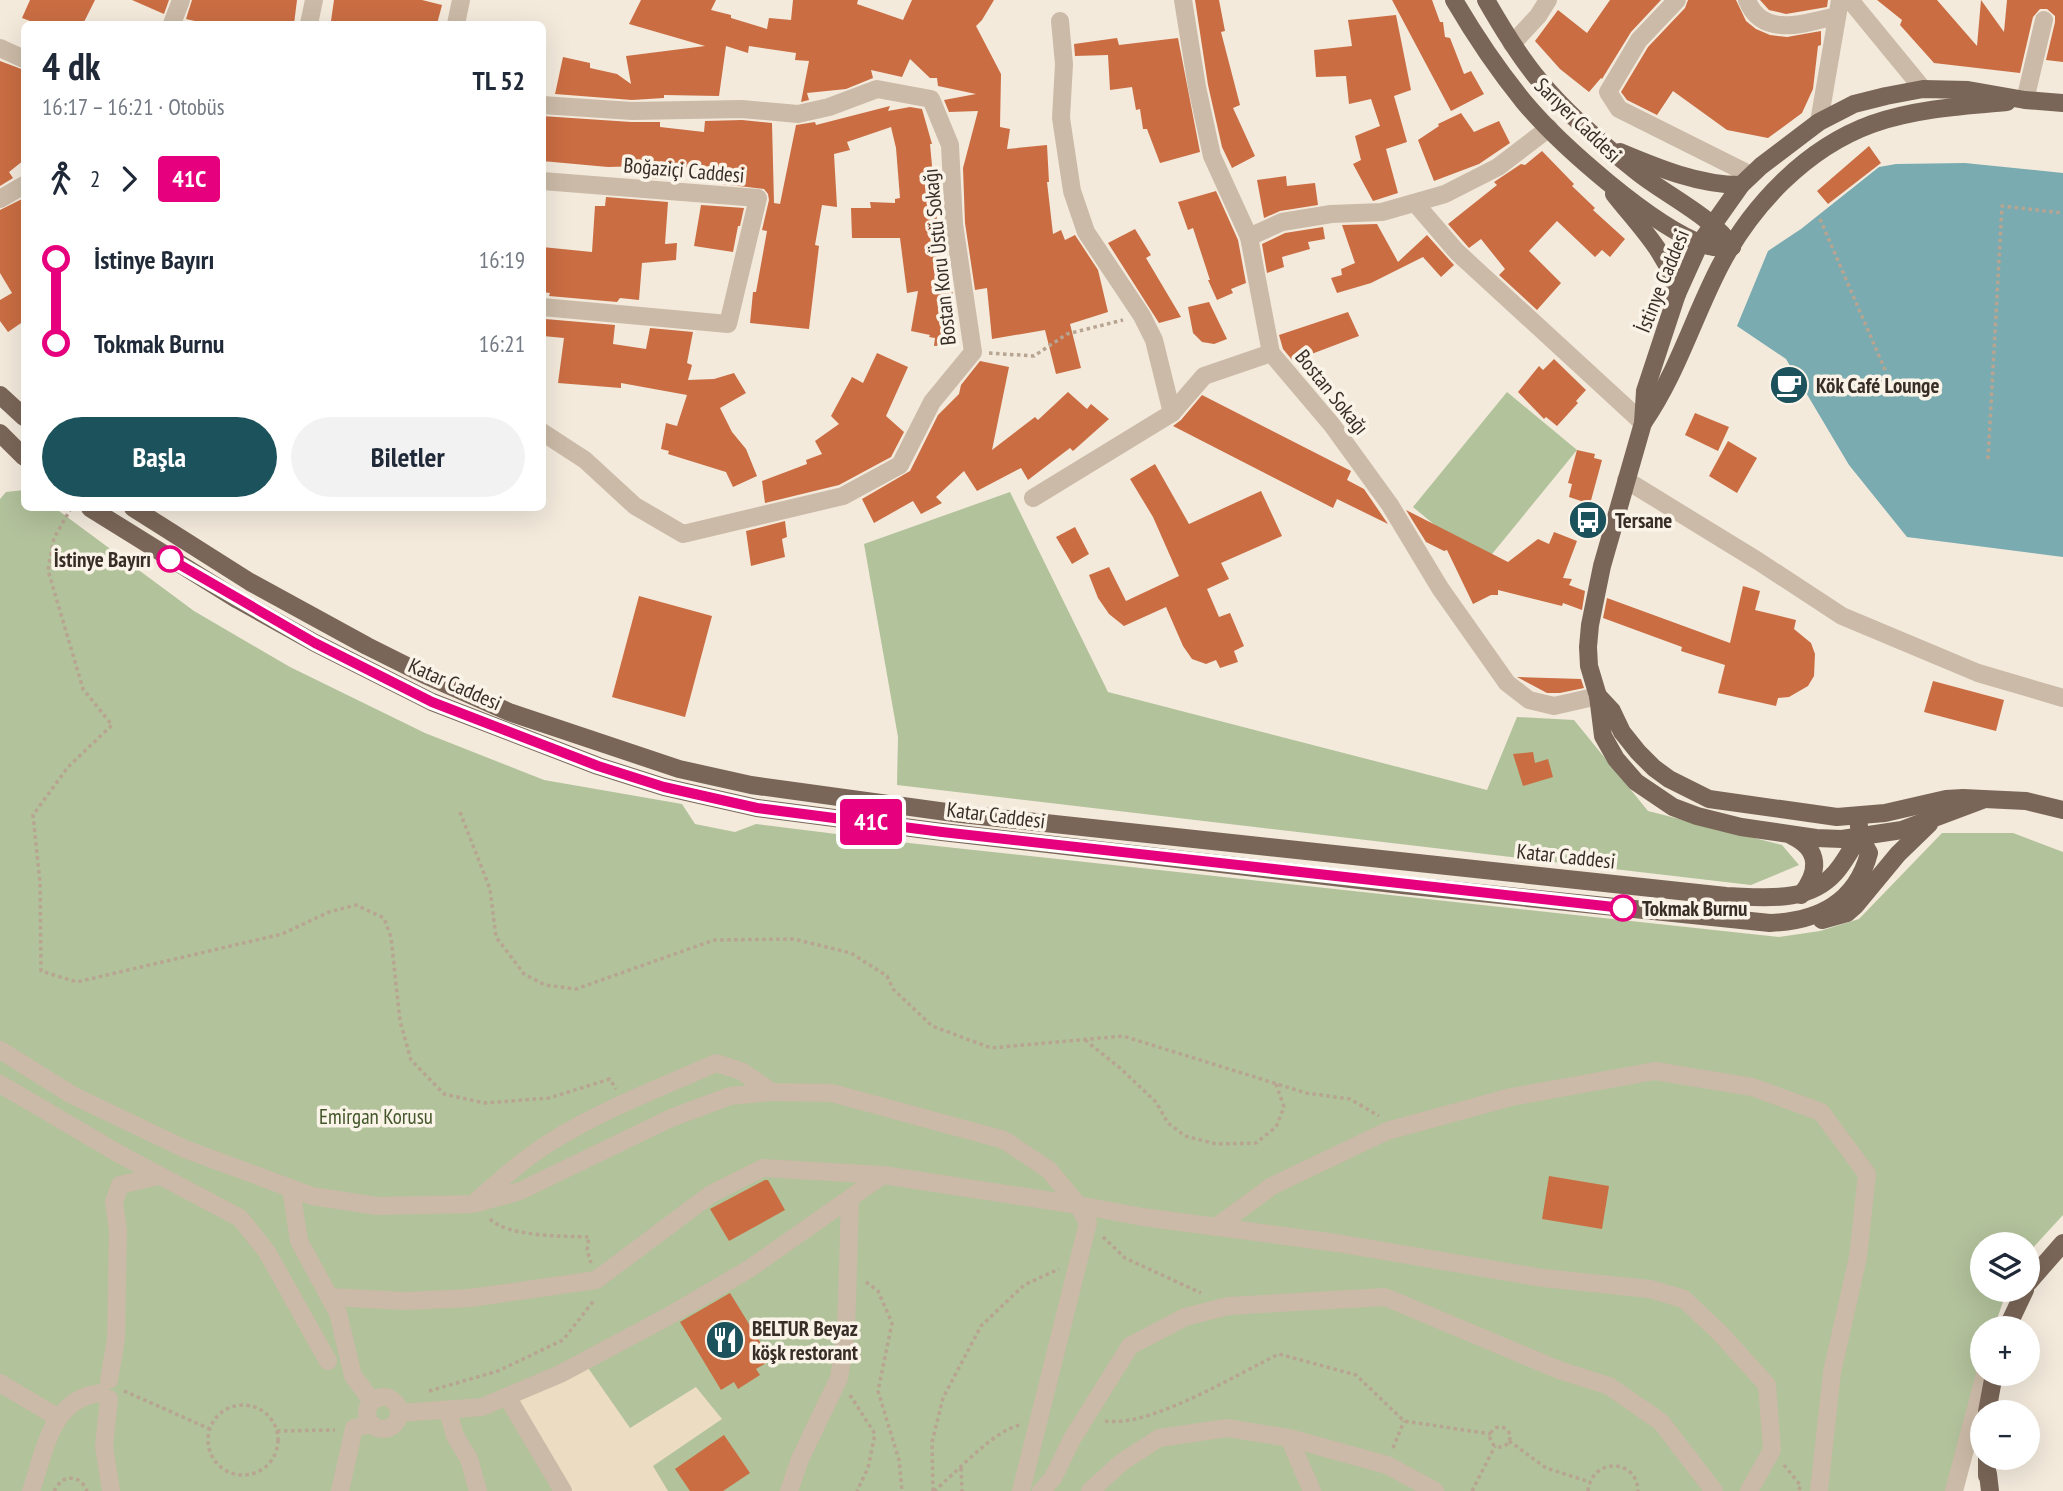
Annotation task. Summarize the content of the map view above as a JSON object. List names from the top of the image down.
{
  "streets": {
    "main road": ["Sarıyer Caddesi", "İstinye Caddesi", "Katar Caddesi"],
    "street": ["Boğaziçi Caddesi", "Bostan Koru Üstü Sokağı", "Bostan Sokağı"]
  },
  "crossings": [
    ["Sarıyer Caddesi", "İstinye Caddesi"],
    ["İstinye Caddesi", "Bostan Sokağı"],
    ["İstinye Caddesi", "Katar Caddesi"]
  ],
  "parks": ["Emirgan Korusu"],
  "places": {
    "cafe": ["Kök Café Lounge"],
    "bus stop": ["Tersane"],
    "other": ["İstinye Bayırı", "Tokmak Burnu"],
    "restaurant": ["BELTUR Beyaz köşk restorant"]
  },
  "lines": ["bus line 41C"],
  "page": {
    "on_map": "41C",
    "heading": ["4 dk", "16:17 – 16:21 · Otobüs", "TL 52"],
    "legs": ["2", "41C"],
    "list": [
      {
        "name": "İstinye Bayırı",
        "value": "16:19"
      },
      {
        "name": "Tokmak Burnu",
        "value": "16:21"
      }
    ],
    "buttons": ["Başla", "Biletler"],
    "map_buttons": ["+", "−"]
  }
}
